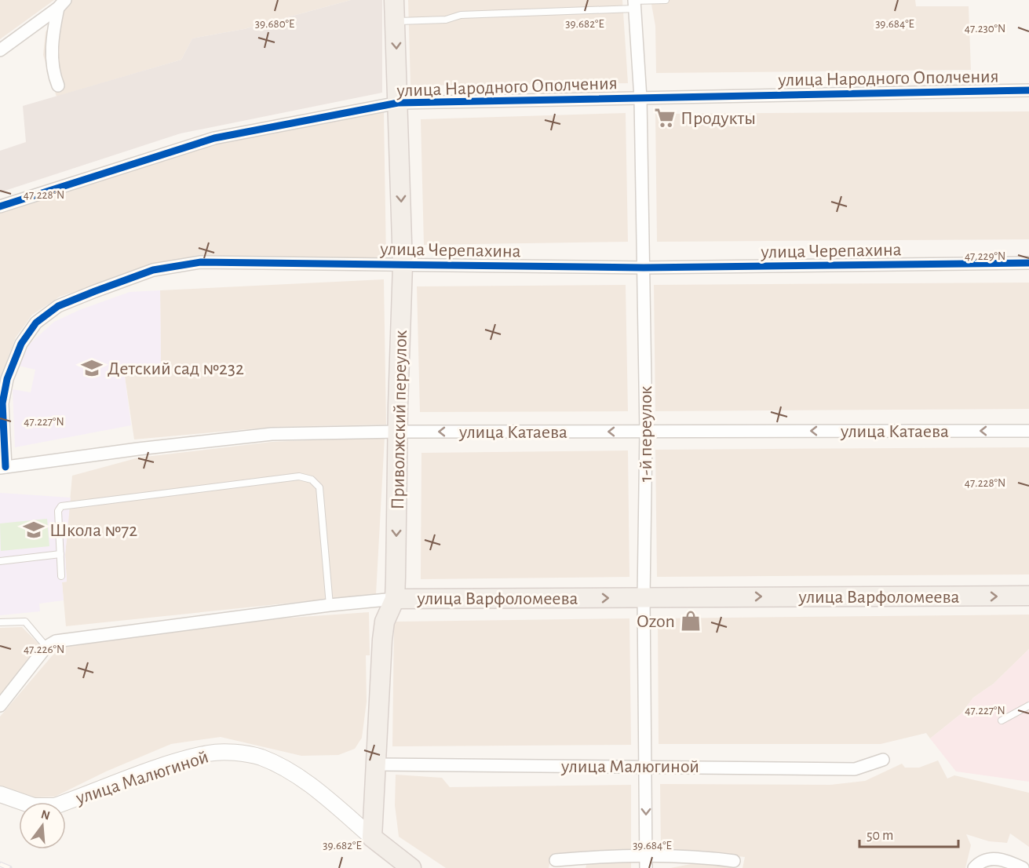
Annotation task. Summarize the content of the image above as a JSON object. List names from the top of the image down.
{
  "streets": {
    "main road": ["Приволжский переулок", "улица Варфоломеева"],
    "street": [
      "улица Народного Ополчения",
      "улица Черепахина",
      "улица Катаева",
      "1-й переулок",
      "улица Малюгиной"
    ]
  },
  "crossings": [
    ["улица Народного Ополчения", "Приволжский переулок"],
    ["улица Народного Ополчения", "1-й переулок"],
    ["улица Черепахина", "Приволжский переулок"],
    ["улица Черепахина", "улица Катаева"],
    ["улица Черепахина", "1-й переулок"],
    ["Приволжский переулок", "улица Катаева"],
    ["Приволжский переулок", "улица Варфоломеева"],
    ["Приволжский переулок", "улица Малюгиной"],
    ["улица Катаева", "1-й переулок"],
    ["1-й переулок", "улица Варфоломеева"],
    ["1-й переулок", "улица Малюгиной"]
  ],
  "one_way": ["Приволжский переулок", "улица Катаева", "улица Варфоломеева"],
  "places": {
    "supermarket": ["Продукты"],
    "school or university": ["Детский сад №232", "Школа №72"],
    "shop": ["Ozon"]
  },
  "scale_bar": "50 m",
  "north": "top",
  "coordinates": [
    "39.680°E",
    "39.682°E",
    "39.684°E",
    "47.230°N",
    "47.228°N",
    "47.229°N",
    "47.227°N",
    "47.226°N"
  ]
}
